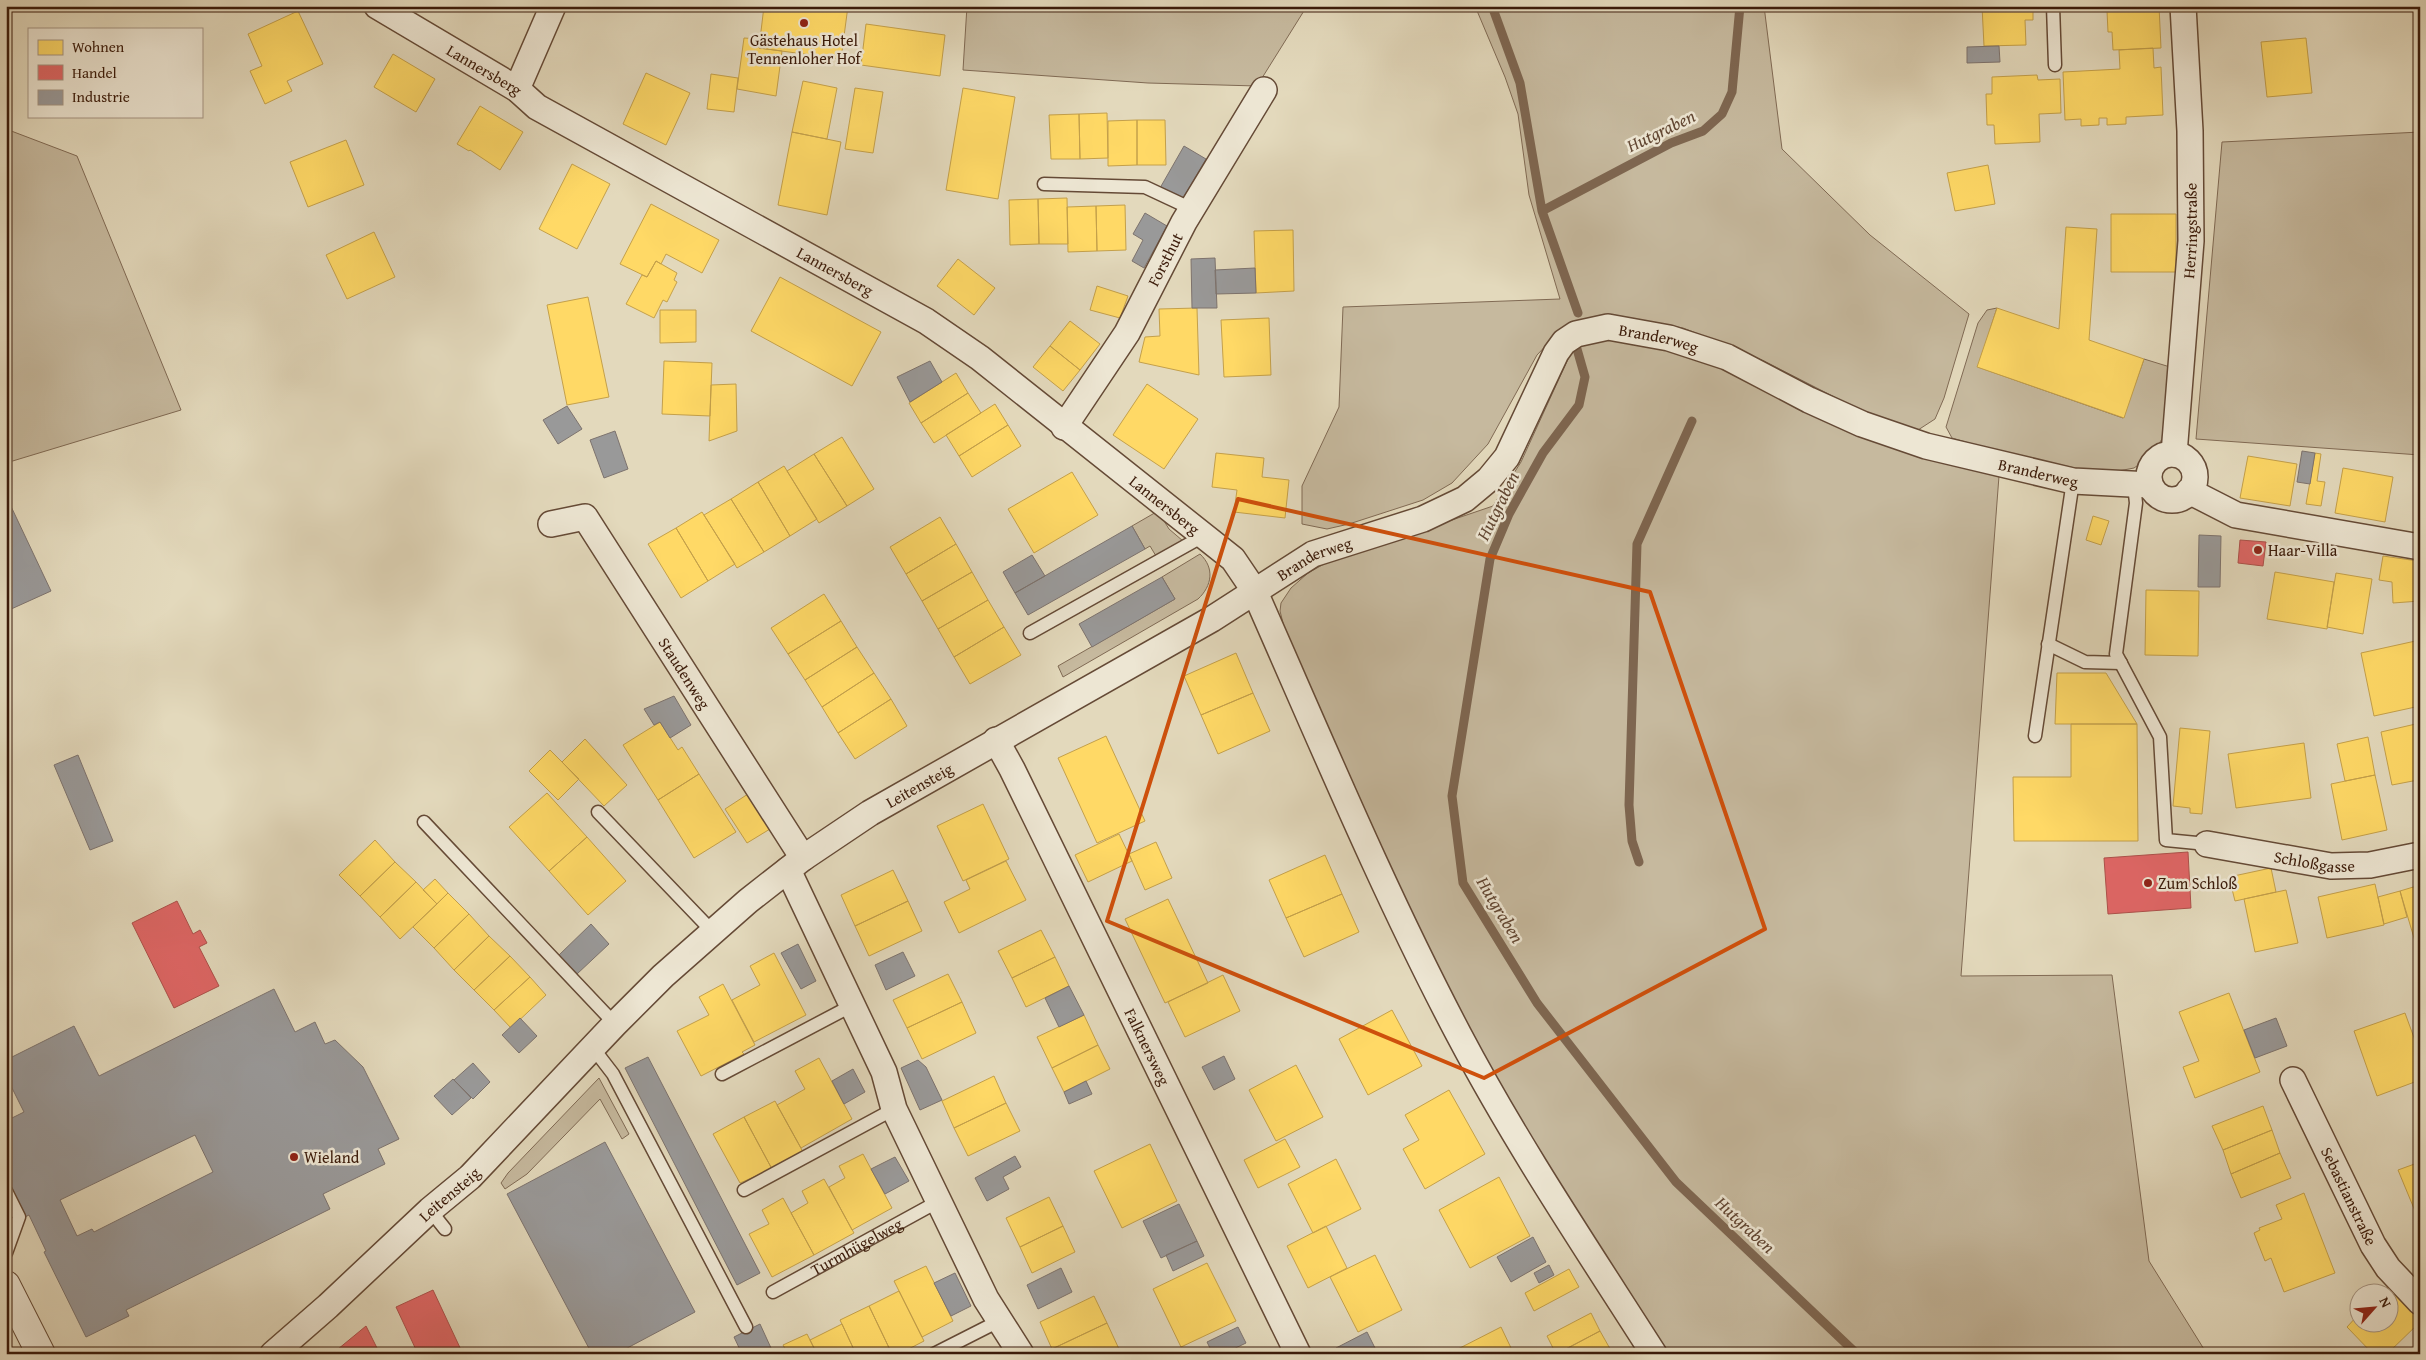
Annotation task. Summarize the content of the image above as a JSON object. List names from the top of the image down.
{
  "streets": {
    "street": [
      "Lannersberg",
      "Herringstraße",
      "Forsthut",
      "Branderweg",
      "Staudenweg",
      "Leitensteig",
      "Schloßgasse",
      "Falknersweg",
      "Sebastianstraße"
    ],
    "lane": ["Turmhügelweg"]
  },
  "crossings": [
    ["Lannersberg", "Forsthut"],
    ["Lannersberg", "Branderweg"],
    ["Lannersberg", "Leitensteig"],
    ["Herringstraße", "Branderweg"],
    ["Branderweg", "Leitensteig"],
    ["Staudenweg", "Leitensteig"],
    ["Leitensteig", "Falknersweg"]
  ],
  "water": ["Hutgraben"],
  "places": [
    "Gästehaus Hotel Tennenloher Hof",
    "Haar-Villa",
    "Zum Schloß",
    "Wieland"
  ],
  "legend": ["Wohnen", "Handel", "Industrie"],
  "north": "top right"
}
